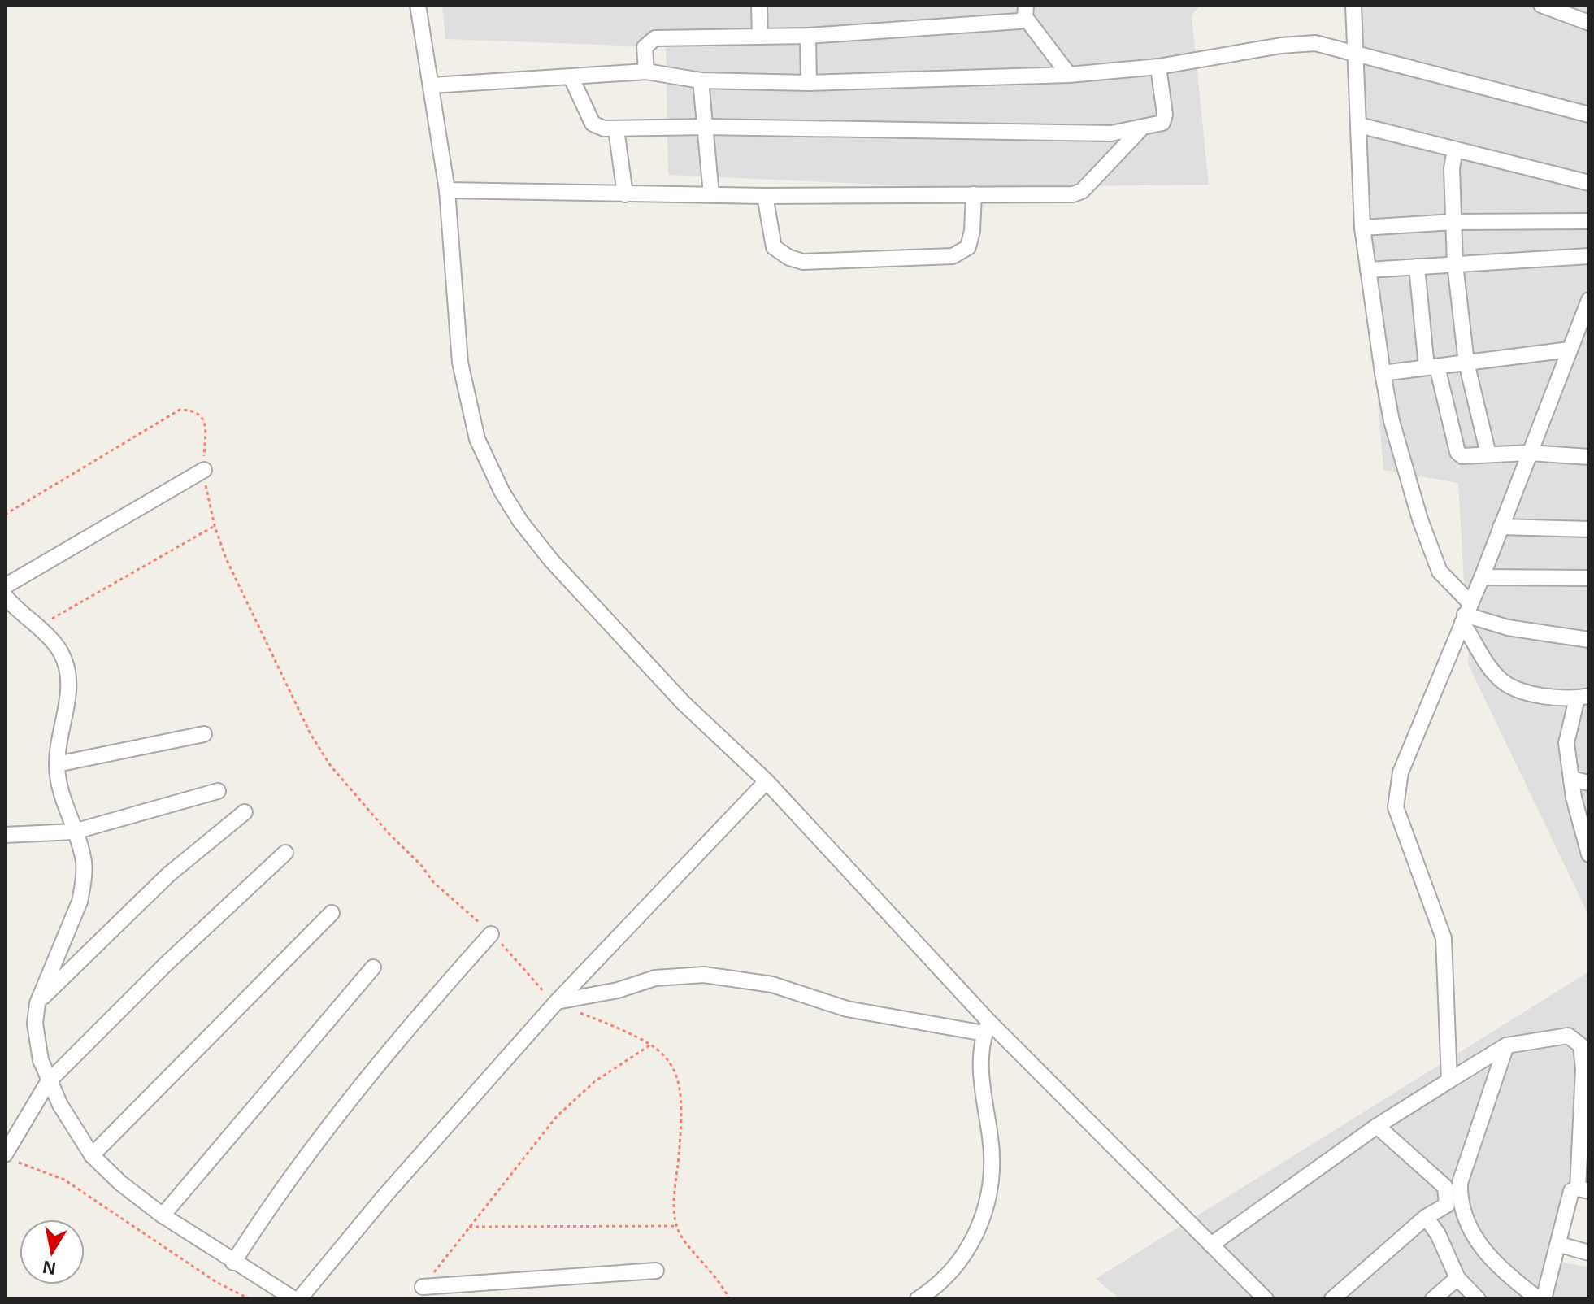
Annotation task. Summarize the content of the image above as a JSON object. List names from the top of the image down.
{
  "north": "bottom"
}
